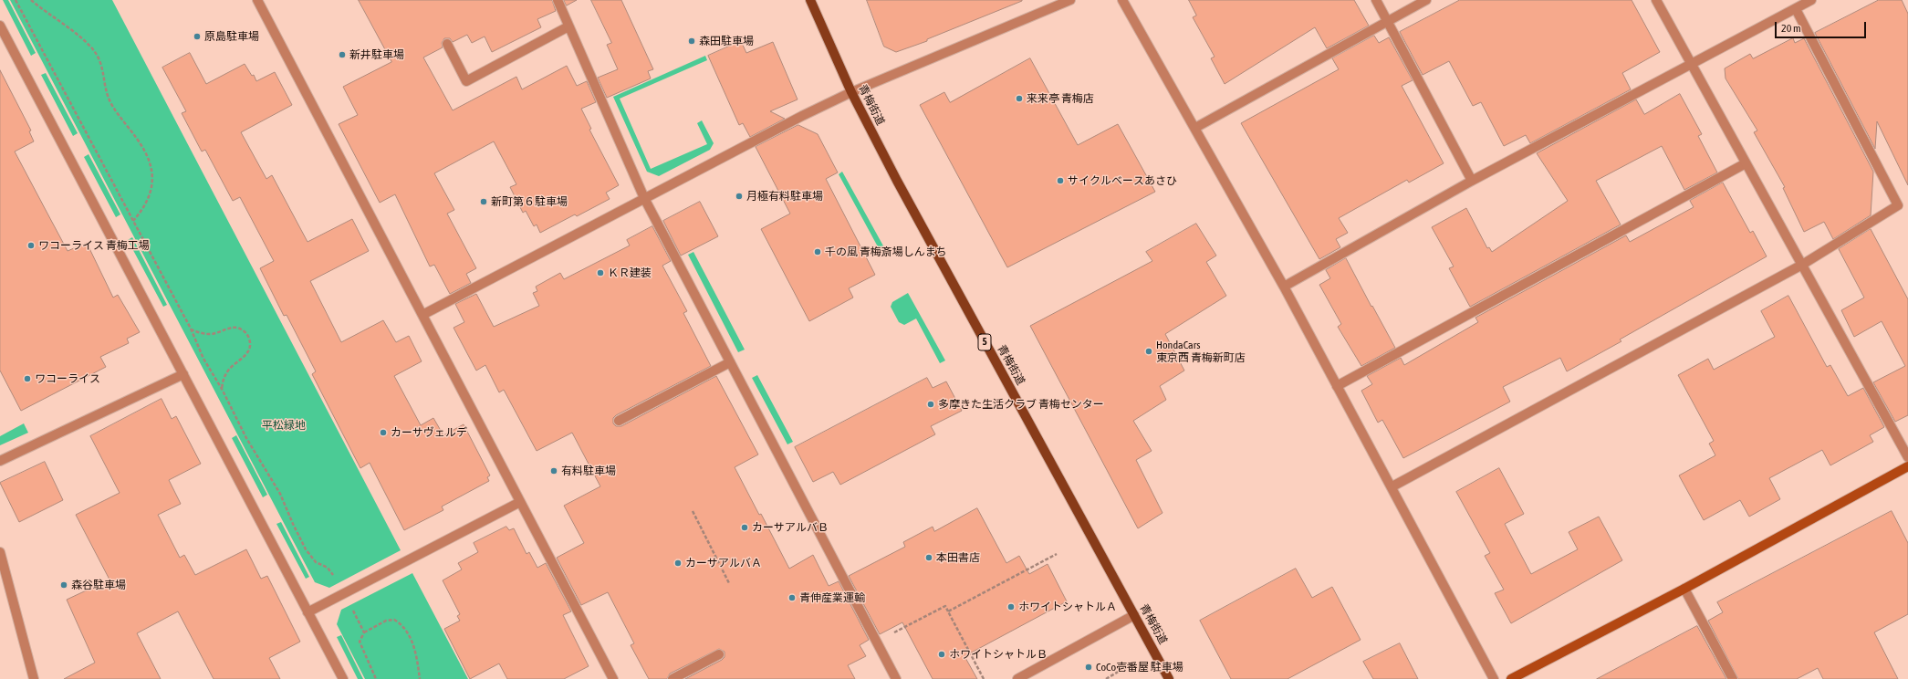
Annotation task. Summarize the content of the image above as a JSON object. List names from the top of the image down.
{
  "streets": {
    "main road": ["青梅街道", "5"]
  },
  "parks": ["平松緑地"],
  "places": [
    "原島駐車場",
    "森田駐車場",
    "新井駐車場",
    "来来亭 青梅店",
    "サイクルベースあさひ",
    "月極有料駐車場",
    "新町第６駐車場",
    "ワコーライス 青梅工場",
    "千の風 青梅斎場しんまち",
    "ＫＲ建装",
    "HondaCars 東京西 青梅新町店",
    "ワコーライス",
    "多摩きた生活クラブ 青梅センター",
    "カーサヴェルデ",
    "有料駐車場",
    "カーサアルバＢ",
    "本田書店",
    "カーサアルバＡ",
    "森谷駐車場",
    "青伸産業運輸",
    "ホワイトシャトルＡ",
    "ホワイトシャトルＢ",
    "CoCo壱番屋 駐車場"
  ],
  "scale_bar": "20 m"
}
